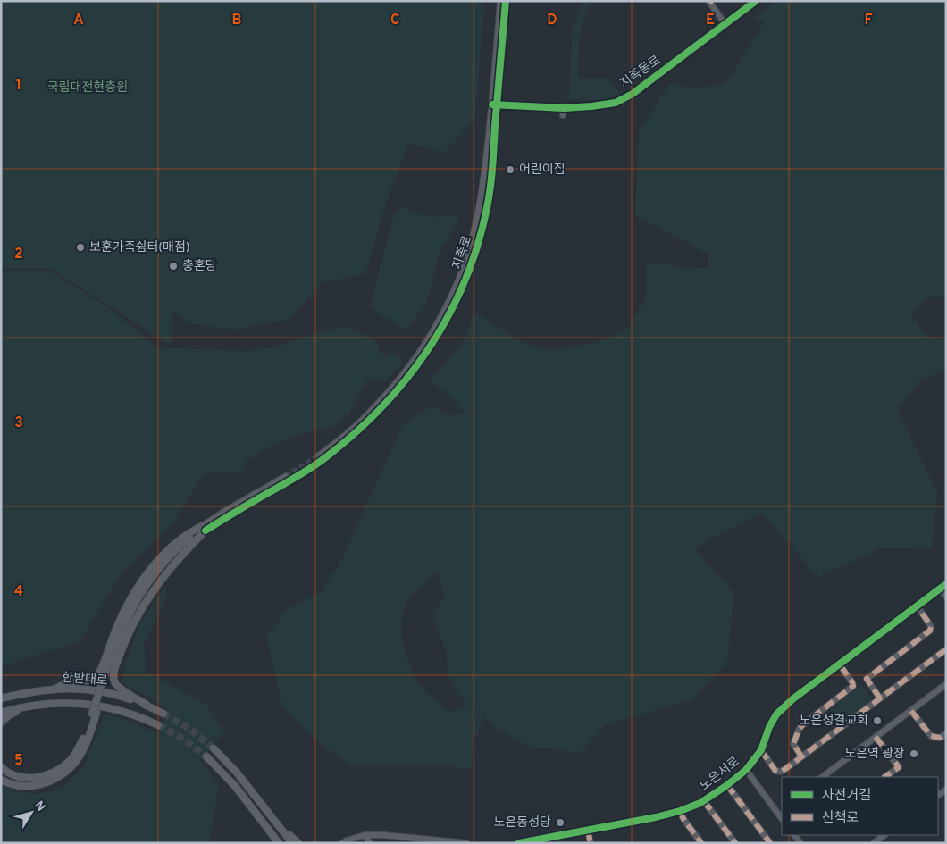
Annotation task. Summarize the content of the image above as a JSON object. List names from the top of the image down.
{
  "streets": {
    "main road": ["한밭대로"],
    "street": ["지족동로", "지족로", "노은서로"]
  },
  "crossings": [
    ["지족동로", "지족로"]
  ],
  "parks": ["국립대전현충원"],
  "places": [
    "어린이집",
    "보훈가족쉼터(매점)",
    "충혼당",
    "노은성결교회",
    "노은역 광장",
    "노은동성당"
  ],
  "legend": ["자전거길", "산책로"],
  "north": "top right",
  "grid": {
    "columns": [
      "A",
      "B",
      "C",
      "D",
      "E",
      "F"
    ],
    "rows": [
      "1",
      "2",
      "3",
      "4",
      "5"
    ]
  }
}
